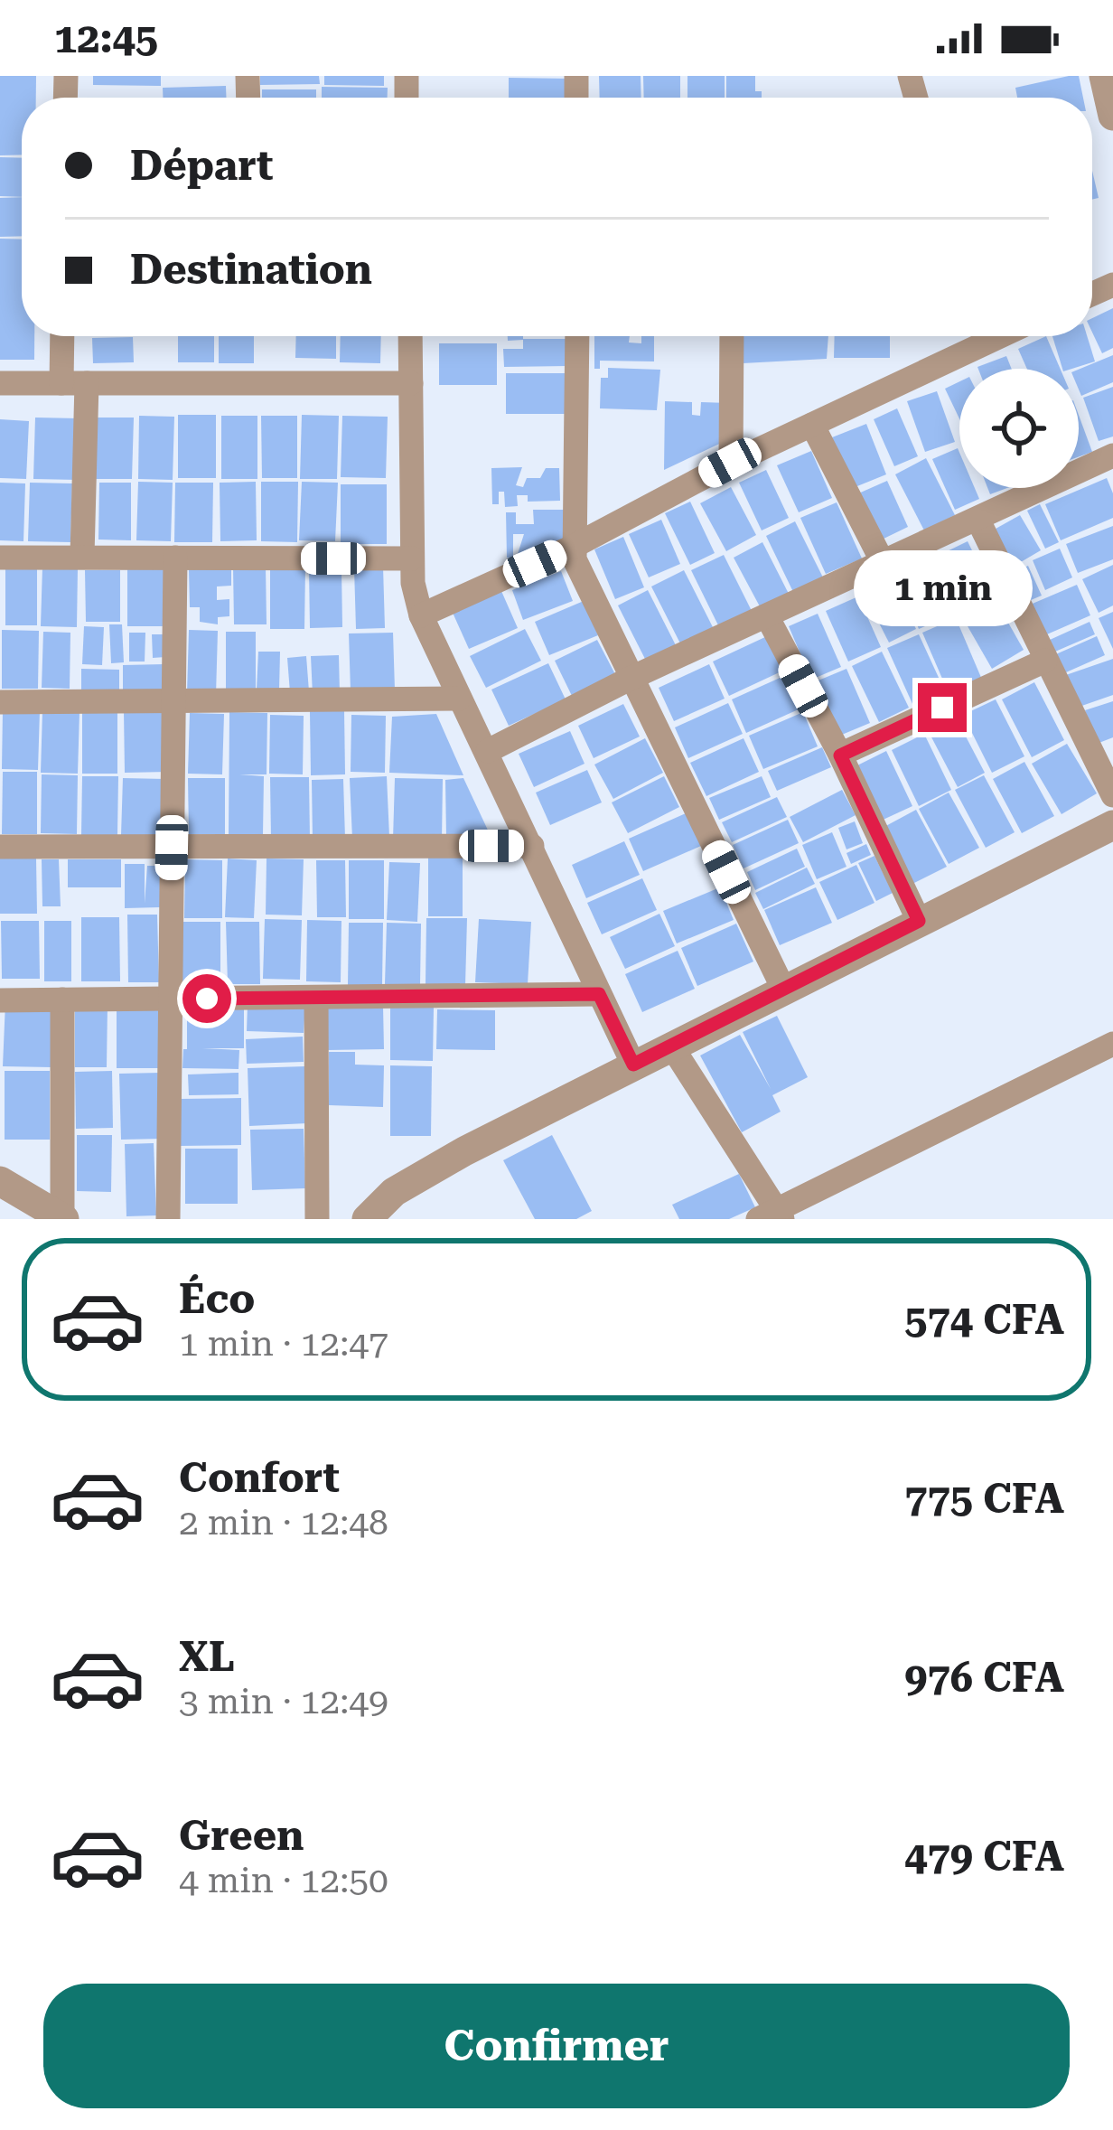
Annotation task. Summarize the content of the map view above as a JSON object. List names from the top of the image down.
{
  "page": {
    "status": "12:45",
    "banner": ["Départ", "Destination"],
    "bubble": "1 min",
    "list": [
      {
        "name": "Éco",
        "note": "1 min · 12:47",
        "value": "574 CFA"
      },
      {
        "name": "Confort",
        "note": "2 min · 12:48",
        "value": "775 CFA"
      },
      {
        "name": "XL",
        "note": "3 min · 12:49",
        "value": "976 CFA"
      },
      {
        "name": "Green",
        "note": "4 min · 12:50",
        "value": "479 CFA"
      }
    ],
    "buttons": "Confirmer"
  }
}
